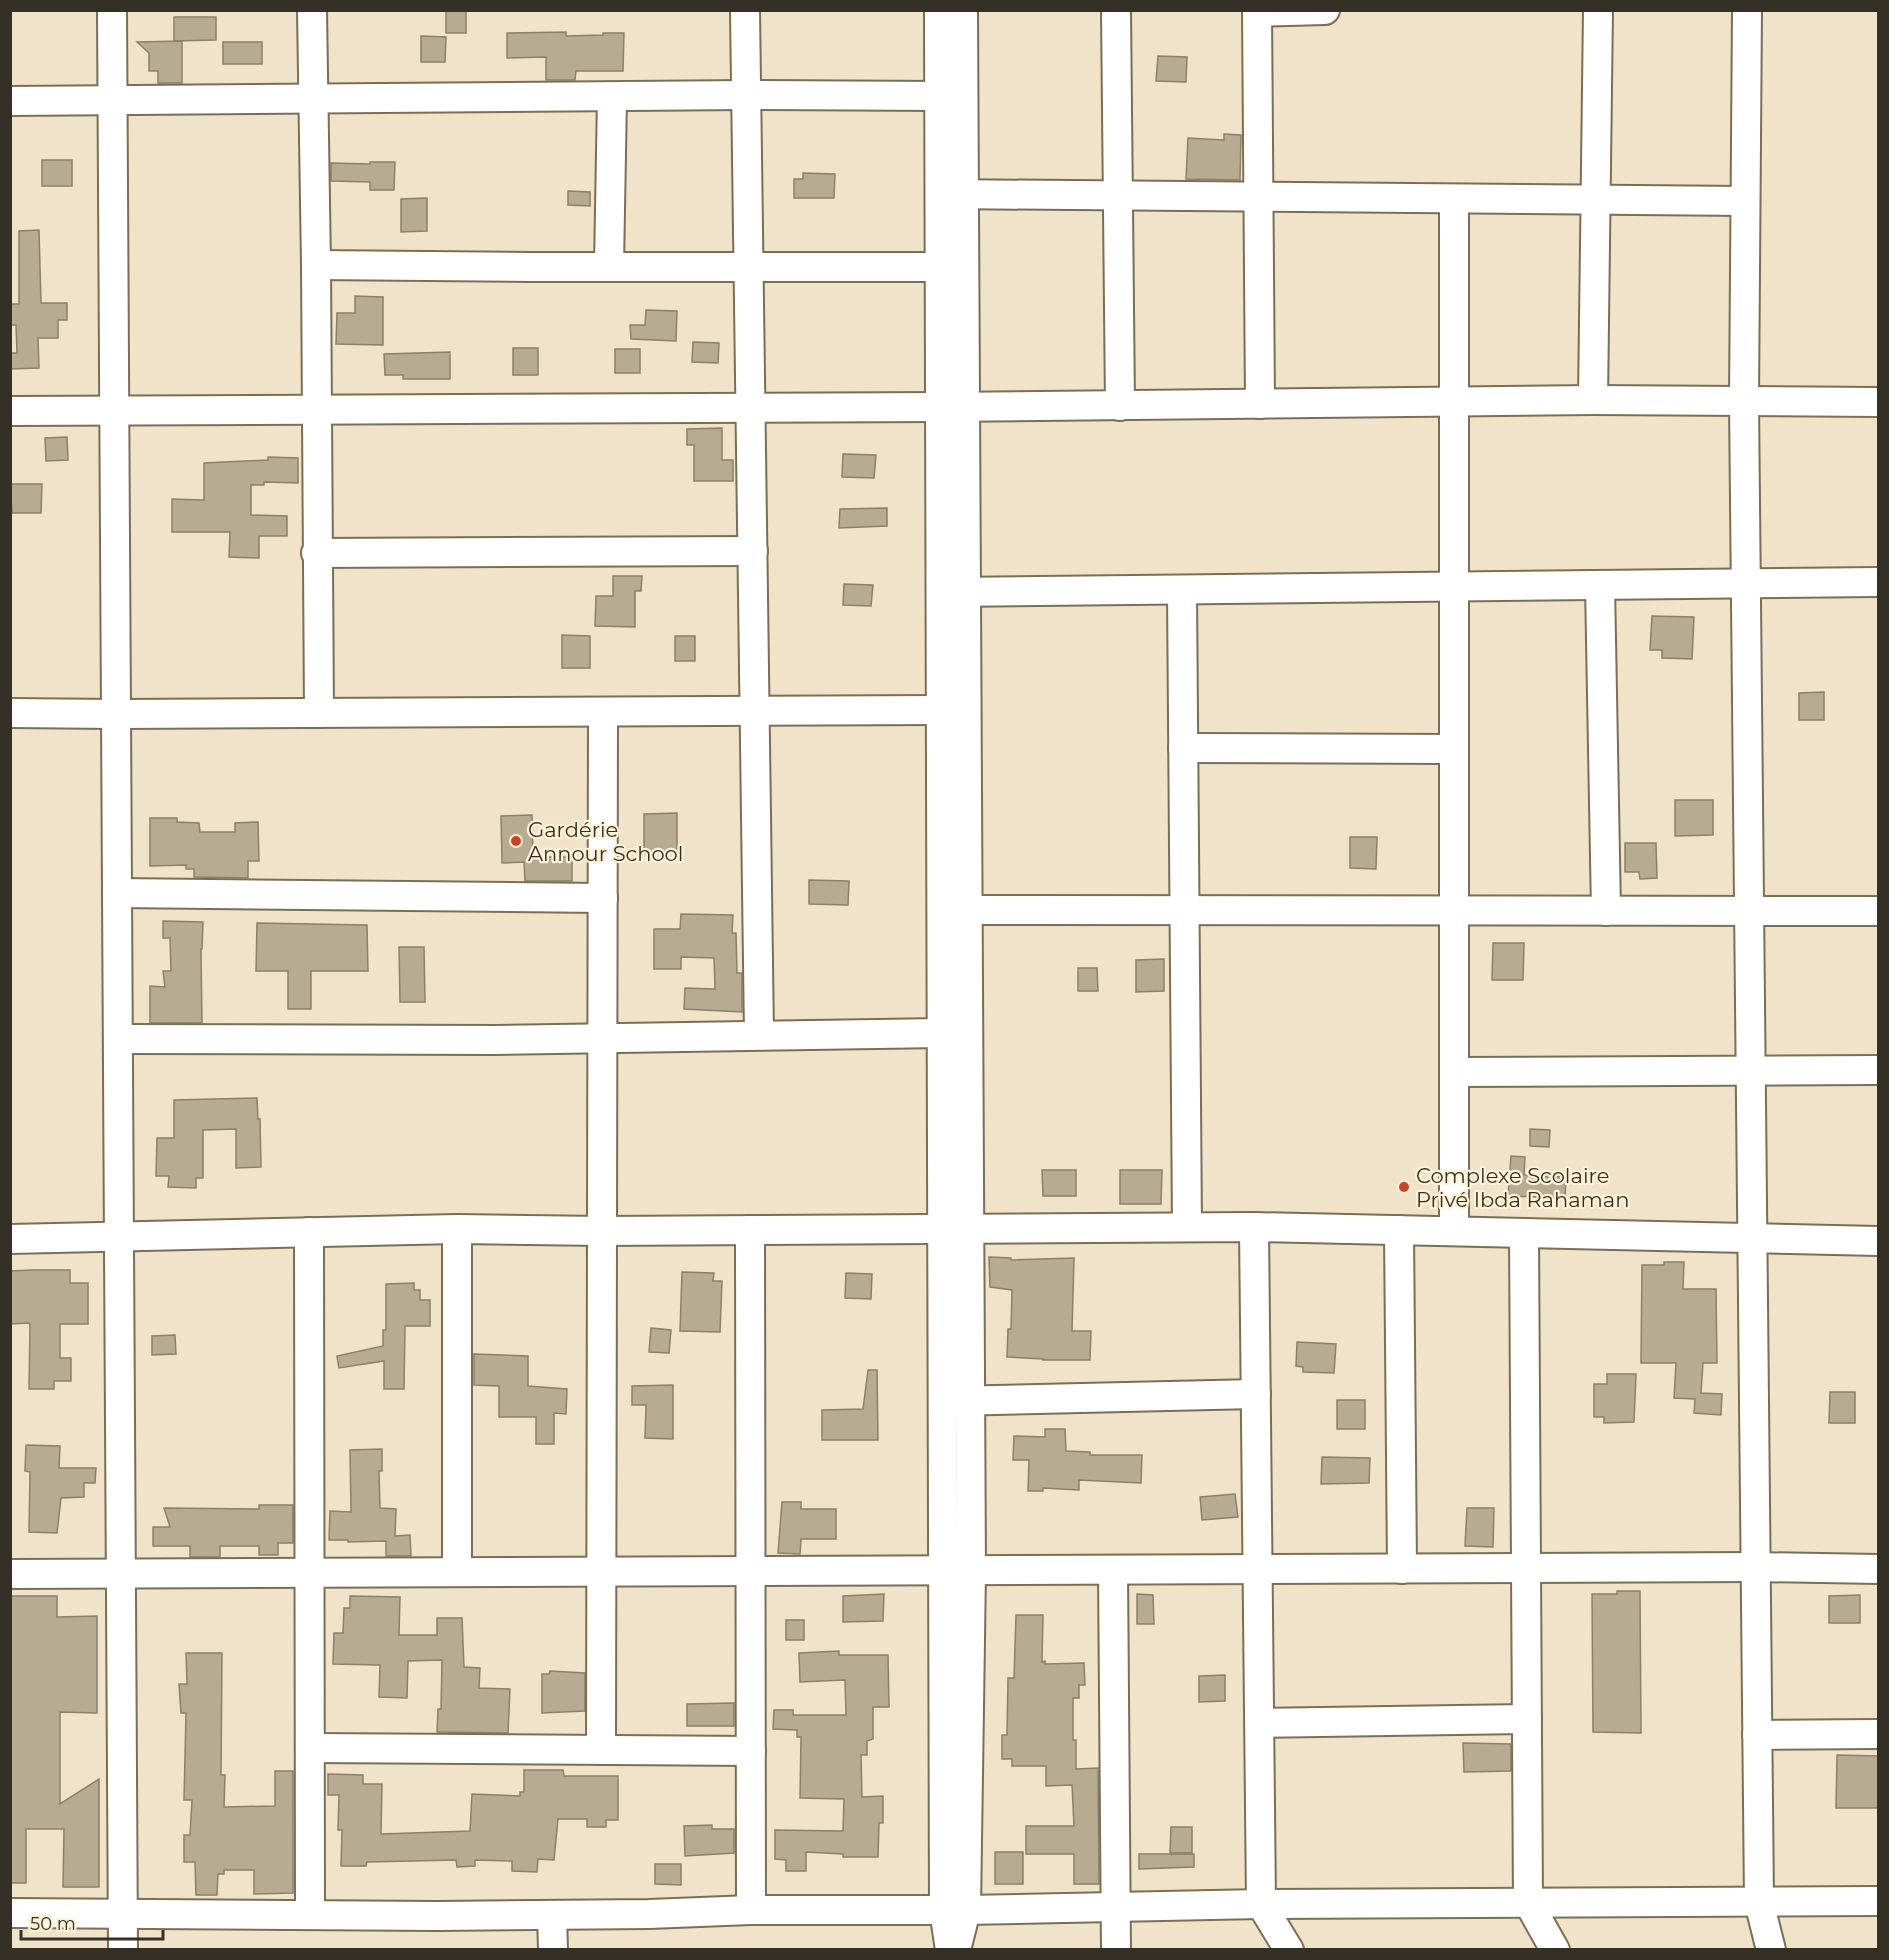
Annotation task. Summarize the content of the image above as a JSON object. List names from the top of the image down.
{
  "places": ["Gardérie Annour School", "Complexe Scolaire Privé Ibda Rahaman"],
  "scale_bar": "50 m"
}
